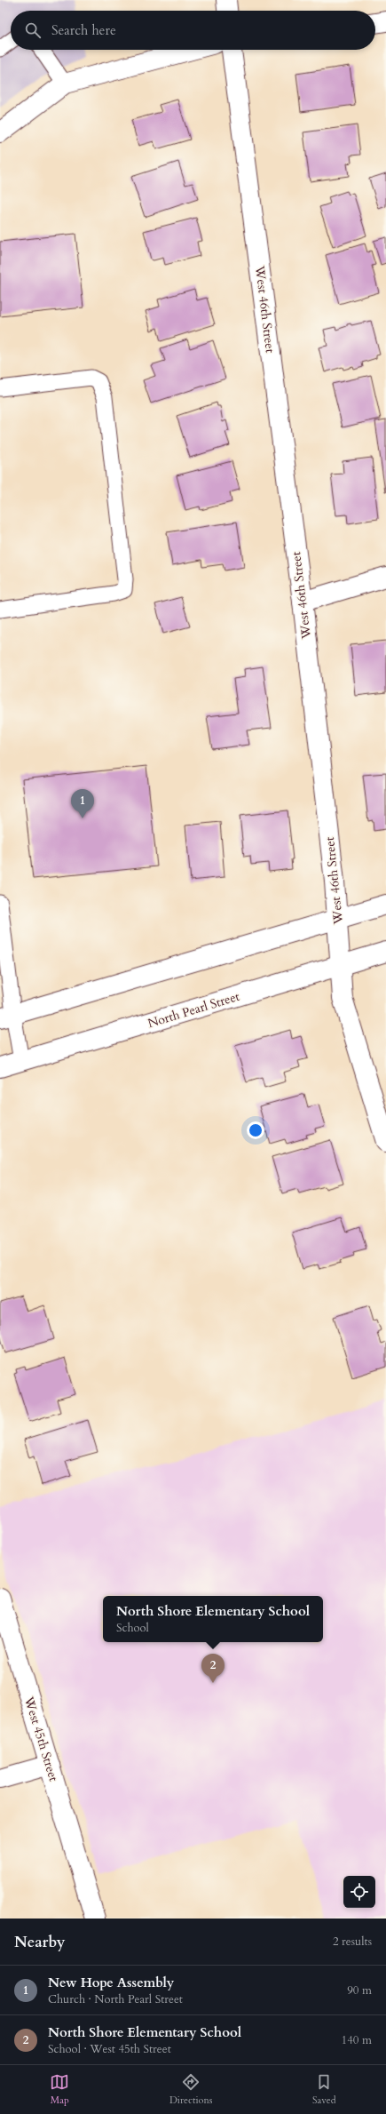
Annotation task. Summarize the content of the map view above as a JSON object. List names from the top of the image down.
{
  "streets": {
    "street": ["West 46th Street", "North Pearl Street", "West 45th Street"]
  },
  "crossings": [
    ["West 46th Street", "North Pearl Street"]
  ],
  "page": {
    "search": "Search here",
    "pins": ["1", "2"],
    "popup": ["North Shore Elementary School", "School"],
    "heading": ["Nearby", "2 results"],
    "list": [
      {
        "mark": "1",
        "name": "New Hope Assembly",
        "note": "Church · North Pearl Street",
        "value": "90 m"
      },
      {
        "mark": "2",
        "name": "North Shore Elementary School",
        "note": "School · West 45th Street",
        "value": "140 m"
      }
    ],
    "nav": ["Map", "Directions", "Saved"]
  }
}
